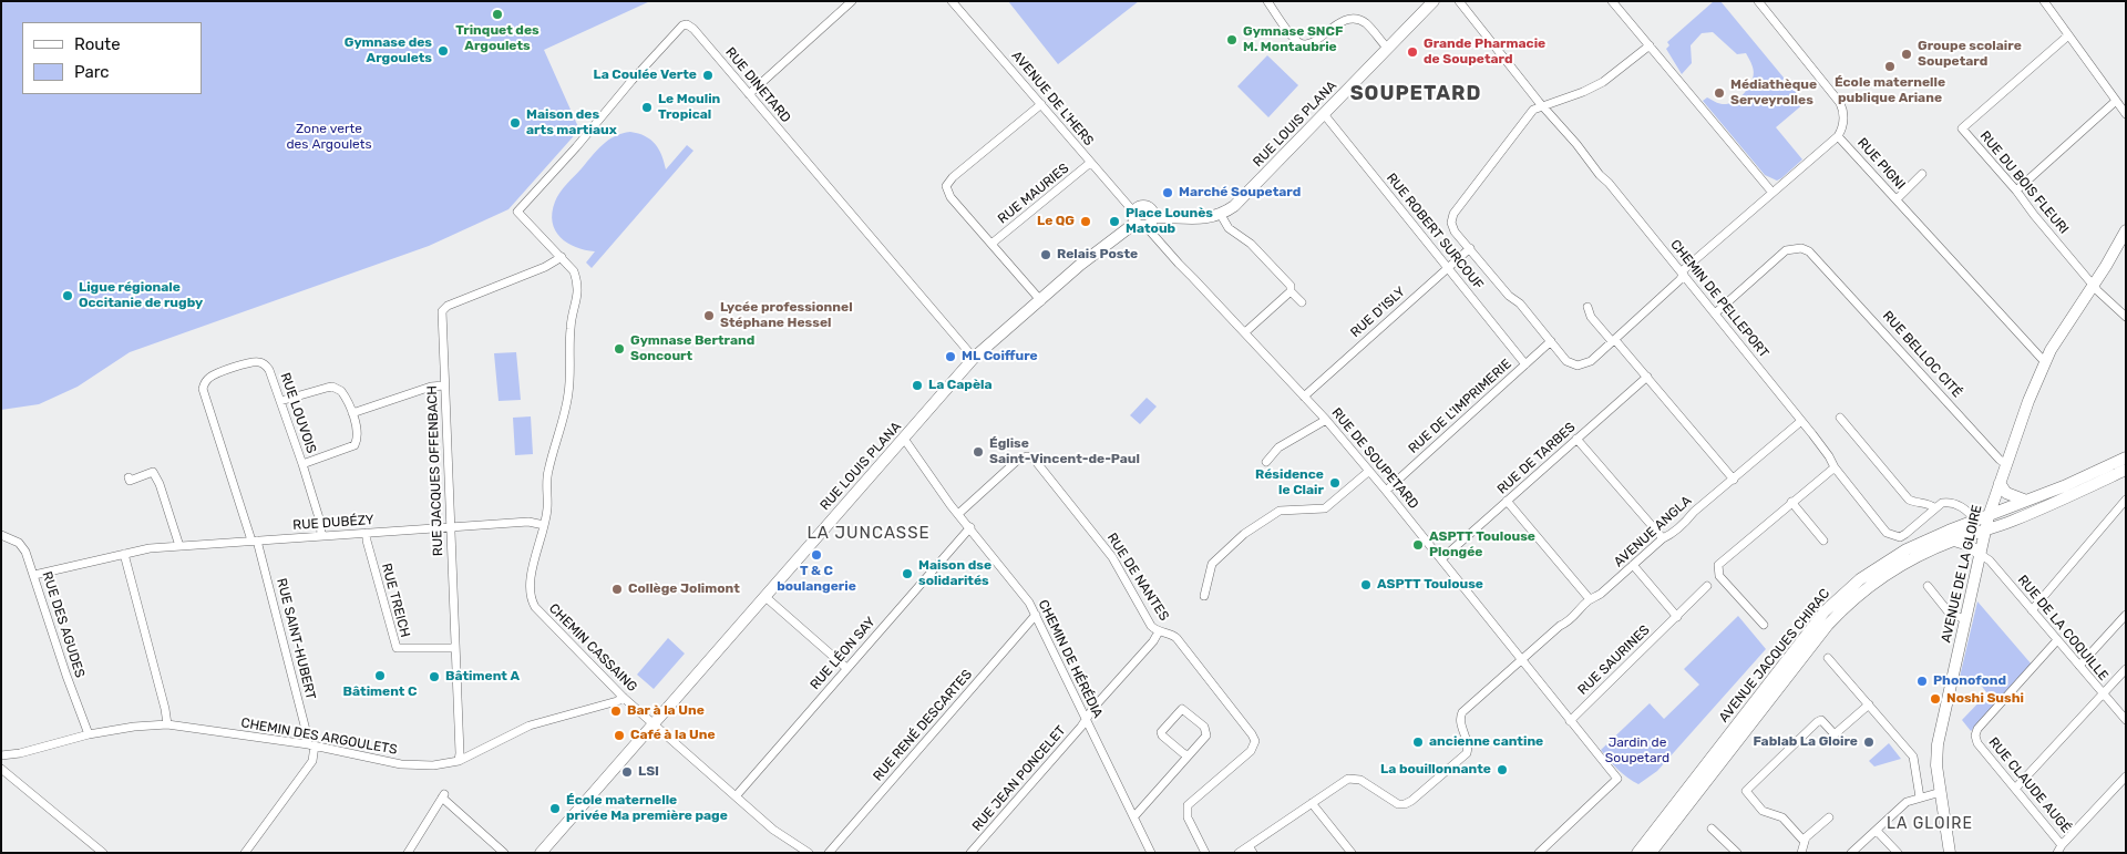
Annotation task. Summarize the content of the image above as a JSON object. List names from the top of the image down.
{
  "streets": {
    "street": [
      "RUE DINETARD",
      "AVENUE DE L'HERS",
      "RUE LOUIS PLANA",
      "RUE PIGNI",
      "RUE DU BOIS FLEURI",
      "RUE MAURIES",
      "RUE ROBERT SURCOUF",
      "CHEMIN DE PELLEPORT",
      "RUE D'ISLY",
      "RUE BELLOC CITÉ",
      "RUE DE L'IMPRIMERIE",
      "RUE LOUVOIS",
      "RUE DE SOUPETARD",
      "RUE DE TARBES",
      "RUE JACQUES OFFENBACH",
      "RUE DUBÉZY",
      "AVENUE ANGLA",
      "AVENUE DE LA GLOIRE",
      "RUE DE NANTES",
      "RUE TREICH",
      "RUE DES AGUDES",
      "RUE DE LA COQUILLE",
      "RUE SAINT-HUBERT",
      "CHEMIN CASSAING",
      "RUE LÉON SAY",
      "AVENUE JACQUES CHIRAC",
      "CHEMIN DE HÉRÉDIA",
      "RUE SAURINES",
      "RUE RENÉ DESCARTES",
      "CHEMIN DES ARGOULETS",
      "RUE JEAN PONCELET",
      "RUE CLAUDE AUGÉ"
    ]
  },
  "crossings": [
    ["RUE DINETARD", "RUE LOUIS PLANA"],
    ["RUE DINETARD", "CHEMIN CASSAING"],
    ["AVENUE DE L'HERS", "RUE LOUIS PLANA"],
    ["AVENUE DE L'HERS", "RUE MAURIES"],
    ["AVENUE DE L'HERS", "RUE DE SOUPETARD"],
    ["RUE LOUIS PLANA", "RUE ROBERT SURCOUF"],
    ["RUE LOUIS PLANA", "RUE DE SOUPETARD"],
    ["RUE LOUIS PLANA", "CHEMIN CASSAING"],
    ["RUE LOUIS PLANA", "CHEMIN DE HÉRÉDIA"],
    ["RUE PIGNI", "CHEMIN DE PELLEPORT"],
    ["RUE PIGNI", "RUE DE L'IMPRIMERIE"],
    ["RUE PIGNI", "AVENUE DE LA GLOIRE"],
    ["RUE DU BOIS FLEURI", "AVENUE DE LA GLOIRE"],
    ["RUE ROBERT SURCOUF", "RUE D'ISLY"],
    ["RUE ROBERT SURCOUF", "RUE DE L'IMPRIMERIE"],
    ["CHEMIN DE PELLEPORT", "RUE BELLOC CITÉ"],
    ["CHEMIN DE PELLEPORT", "AVENUE ANGLA"],
    ["RUE D'ISLY", "RUE DE SOUPETARD"],
    ["RUE BELLOC CITÉ", "AVENUE DE LA GLOIRE"],
    ["RUE DE L'IMPRIMERIE", "RUE DE SOUPETARD"],
    ["RUE LOUVOIS", "RUE DUBÉZY"],
    ["RUE LOUVOIS", "RUE SAINT-HUBERT"],
    ["RUE DE SOUPETARD", "RUE DE TARBES"],
    ["RUE DE SOUPETARD", "AVENUE ANGLA"],
    ["RUE DE SOUPETARD", "RUE SAURINES"],
    ["RUE JACQUES OFFENBACH", "RUE DUBÉZY"],
    ["RUE JACQUES OFFENBACH", "RUE TREICH"],
    ["RUE JACQUES OFFENBACH", "CHEMIN CASSAING"],
    ["RUE JACQUES OFFENBACH", "CHEMIN DES ARGOULETS"],
    ["RUE DUBÉZY", "RUE TREICH"],
    ["RUE DUBÉZY", "RUE DES AGUDES"],
    ["RUE DUBÉZY", "RUE SAINT-HUBERT"],
    ["RUE DUBÉZY", "CHEMIN CASSAING"],
    ["AVENUE DE LA GLOIRE", "RUE DE LA COQUILLE"],
    ["AVENUE DE LA GLOIRE", "AVENUE JACQUES CHIRAC"],
    ["RUE DE NANTES", "CHEMIN DE HÉRÉDIA"],
    ["RUE DE NANTES", "RUE JEAN PONCELET"],
    ["RUE DES AGUDES", "CHEMIN DES ARGOULETS"],
    ["RUE DE LA COQUILLE", "RUE CLAUDE AUGÉ"],
    ["RUE SAINT-HUBERT", "CHEMIN DES ARGOULETS"],
    ["CHEMIN CASSAING", "RUE LÉON SAY"],
    ["CHEMIN CASSAING", "CHEMIN DES ARGOULETS"],
    ["RUE LÉON SAY", "CHEMIN DE HÉRÉDIA"],
    ["CHEMIN DE HÉRÉDIA", "RUE RENÉ DESCARTES"],
    ["CHEMIN DE HÉRÉDIA", "RUE JEAN PONCELET"]
  ],
  "districts": ["SOUPETARD", "LA JUNCASSE", "LA GLOIRE"],
  "parks": ["Zone verte des Argoulets", "Jardin de Soupetard"],
  "places": [
    "Trinquet des Argoulets",
    "Gymnase SNCF M. Montaubrie",
    "Gymnase des Argoulets",
    "Grande Pharmacie de Soupetard",
    "Groupe scolaire Soupetard",
    "École maternelle publique Ariane",
    "La Coulée Verte",
    "Médiathèque Serveyrolles",
    "Le Moulin Tropical",
    "Maison des arts martiaux",
    "Marché Soupetard",
    "Le QG",
    "Place Lounès Matoub",
    "Relais Poste",
    "Ligue régionale Occitanie de rugby",
    "Lycée professionnel Stéphane Hessel",
    "Gymnase Bertrand Soncourt",
    "ML Coiffure",
    "La Capèla",
    "Église Saint-Vincent-de-Paul",
    "Résidence le Clair",
    "ASPTT Toulouse Plongée",
    "T & C boulangerie",
    "Maison dse solidarités",
    "ASPTT Toulouse",
    "Collège Jolimont",
    "Bâtiment C",
    "Bâtiment A",
    "Phonofond",
    "Noshi Sushi",
    "Bar à la Une",
    "Café à la Une",
    "ancienne cantine",
    "Fablab La Gloire",
    "La bouillonnante",
    "LSI",
    "École maternelle privée Ma première page"
  ],
  "legend": ["Route", "Parc"]
}
